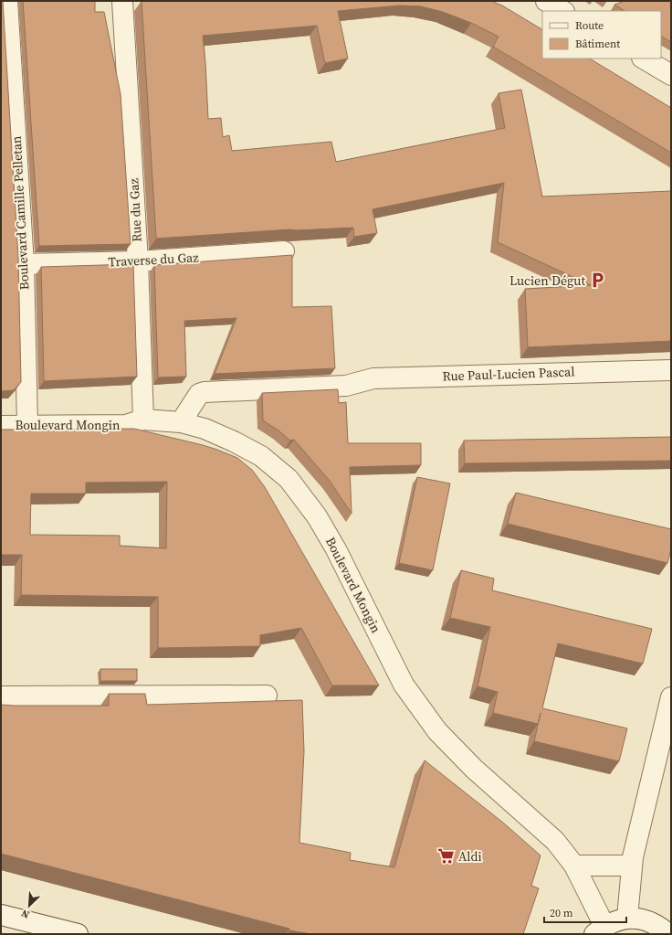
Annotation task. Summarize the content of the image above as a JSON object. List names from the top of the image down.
{
  "streets": {
    "street": [
      "Rue du Gaz",
      "Boulevard Camille Pelletan",
      "Traverse du Gaz",
      "Rue Paul-Lucien Pascal",
      "Boulevard Mongin"
    ]
  },
  "crossings": [
    ["Rue du Gaz", "Traverse du Gaz"],
    ["Rue du Gaz", "Boulevard Mongin"],
    ["Boulevard Camille Pelletan", "Traverse du Gaz"],
    ["Boulevard Camille Pelletan", "Boulevard Mongin"],
    ["Rue Paul-Lucien Pascal", "Boulevard Mongin"]
  ],
  "places": {
    "parking": ["Lucien Dégut"],
    "supermarket": ["Aldi"]
  },
  "legend": ["Route", "Bâtiment"],
  "scale_bar": "20 m",
  "north": "bottom left"
}
